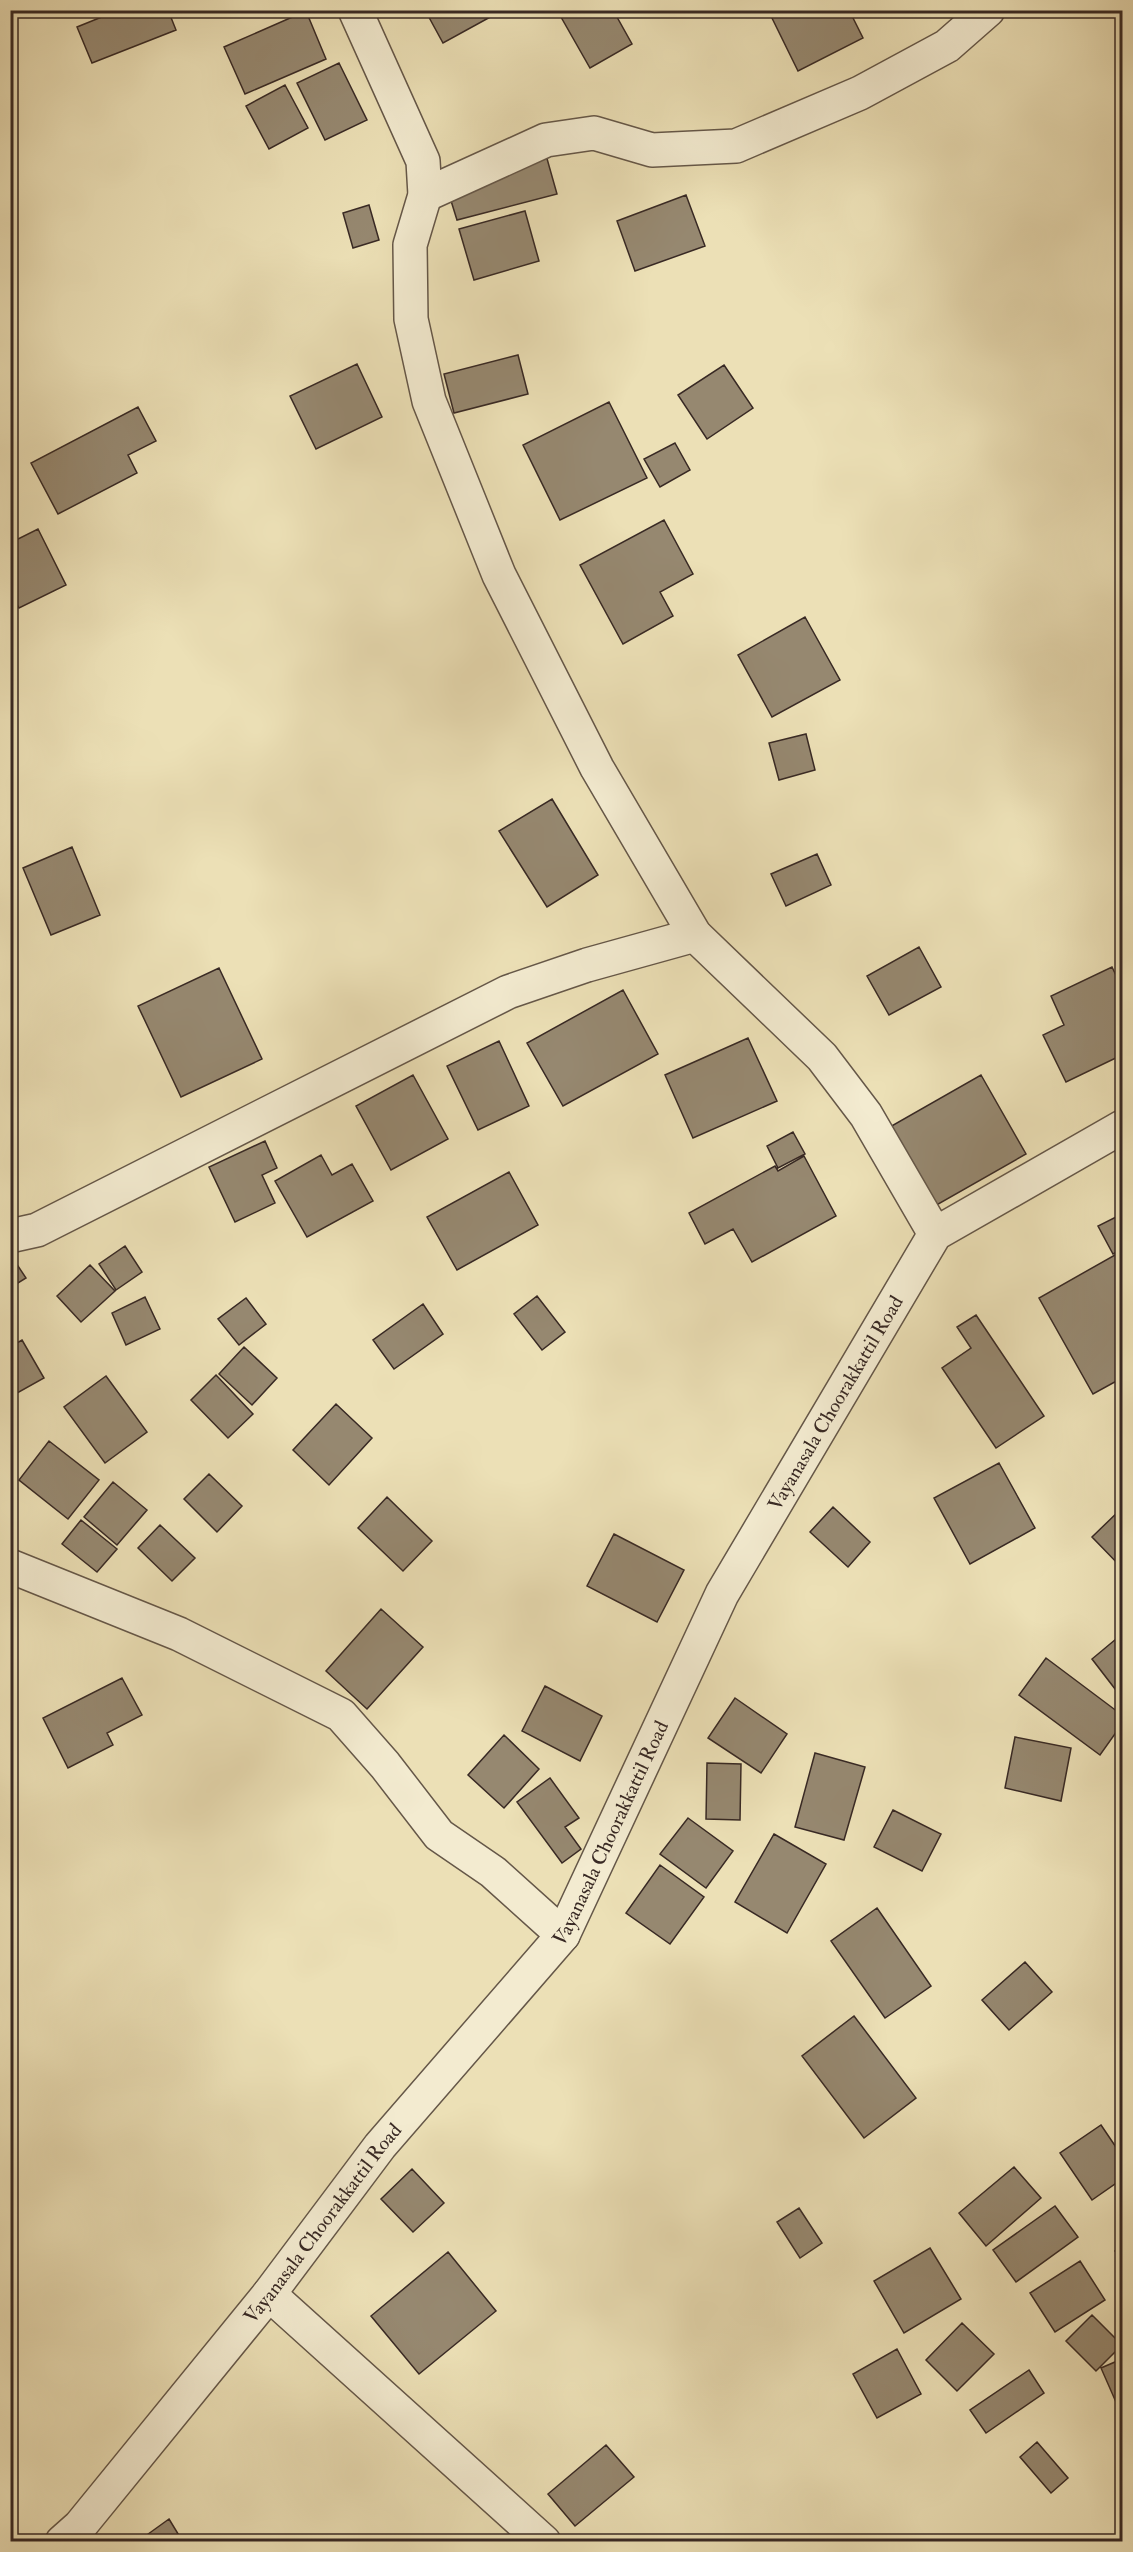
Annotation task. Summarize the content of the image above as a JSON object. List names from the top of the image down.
{
  "streets": {
    "street": ["Vayanasala Choorakkattil Road"]
  }
}
